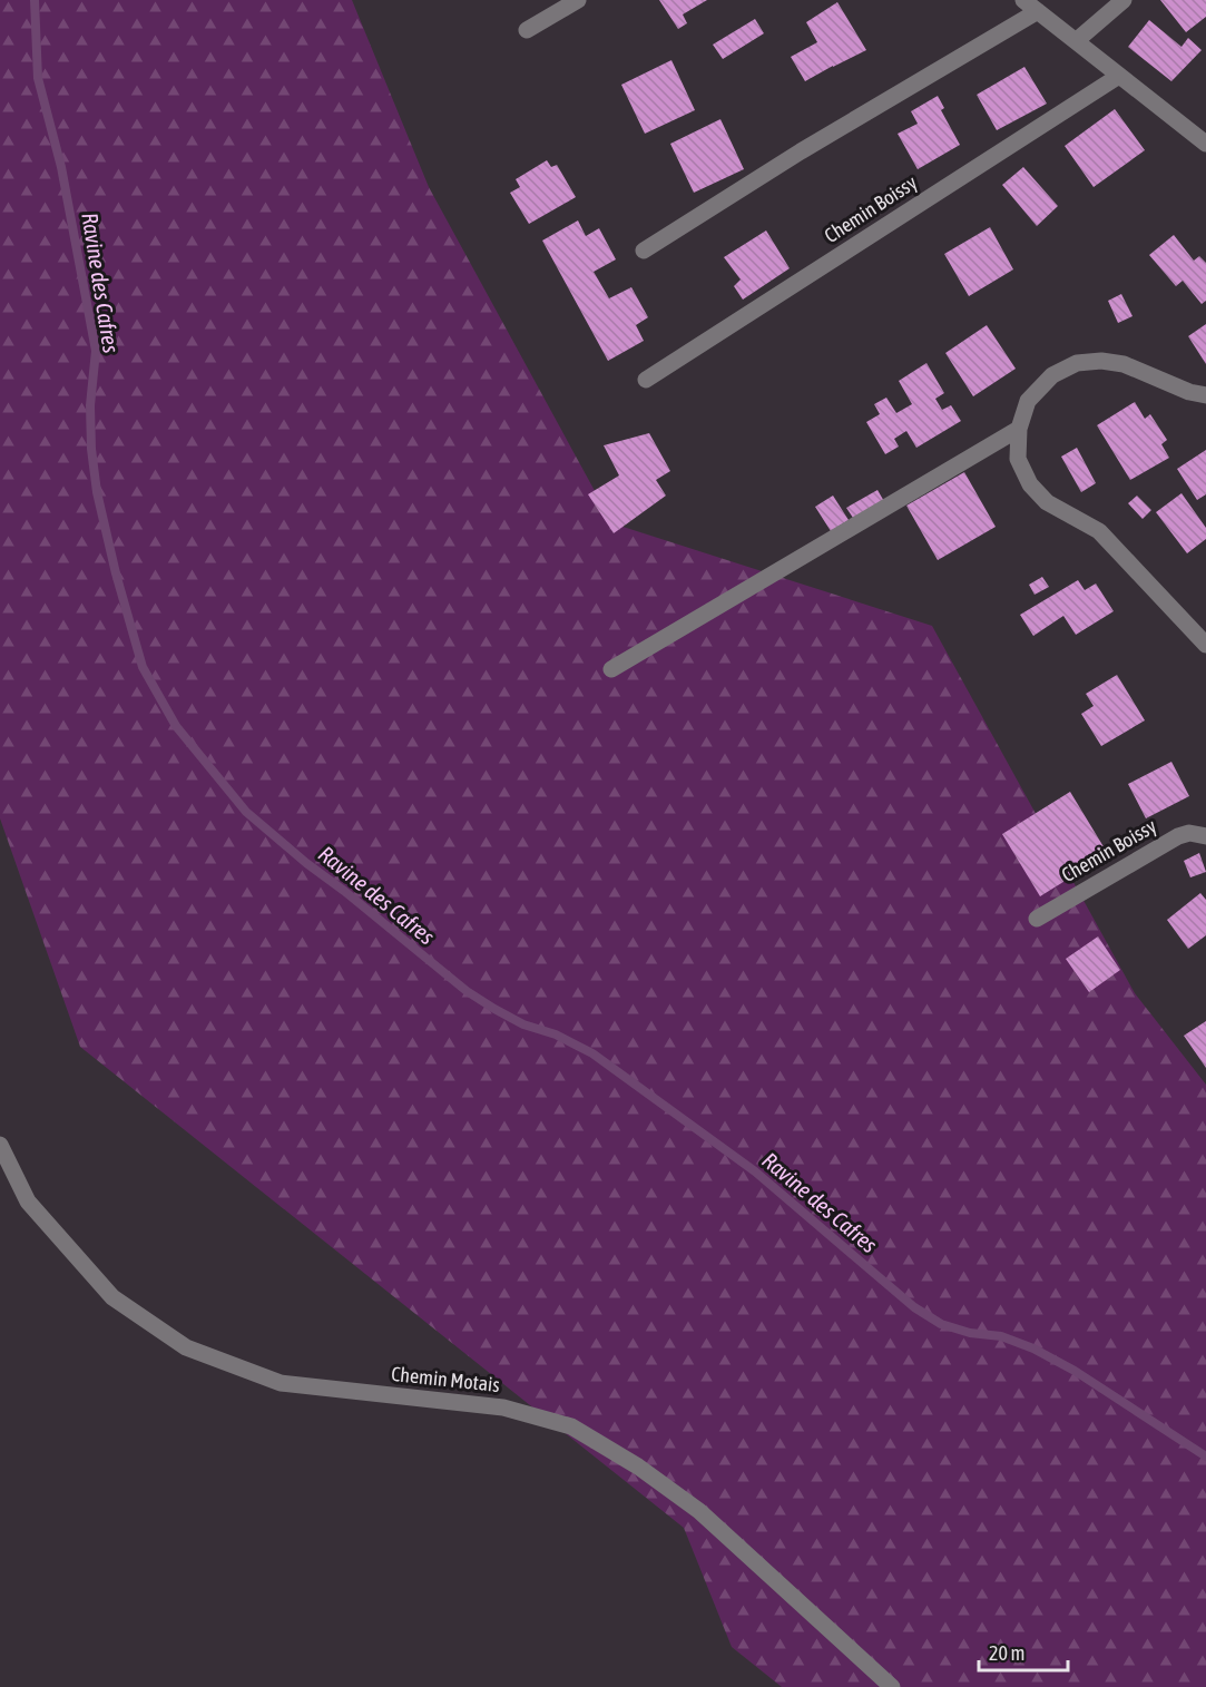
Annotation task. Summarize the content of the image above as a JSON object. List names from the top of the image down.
{
  "streets": {
    "street": ["Chemin Boissy", "Chemin Motais"]
  },
  "water": ["Ravine des Cafres"],
  "scale_bar": "20 m"
}
